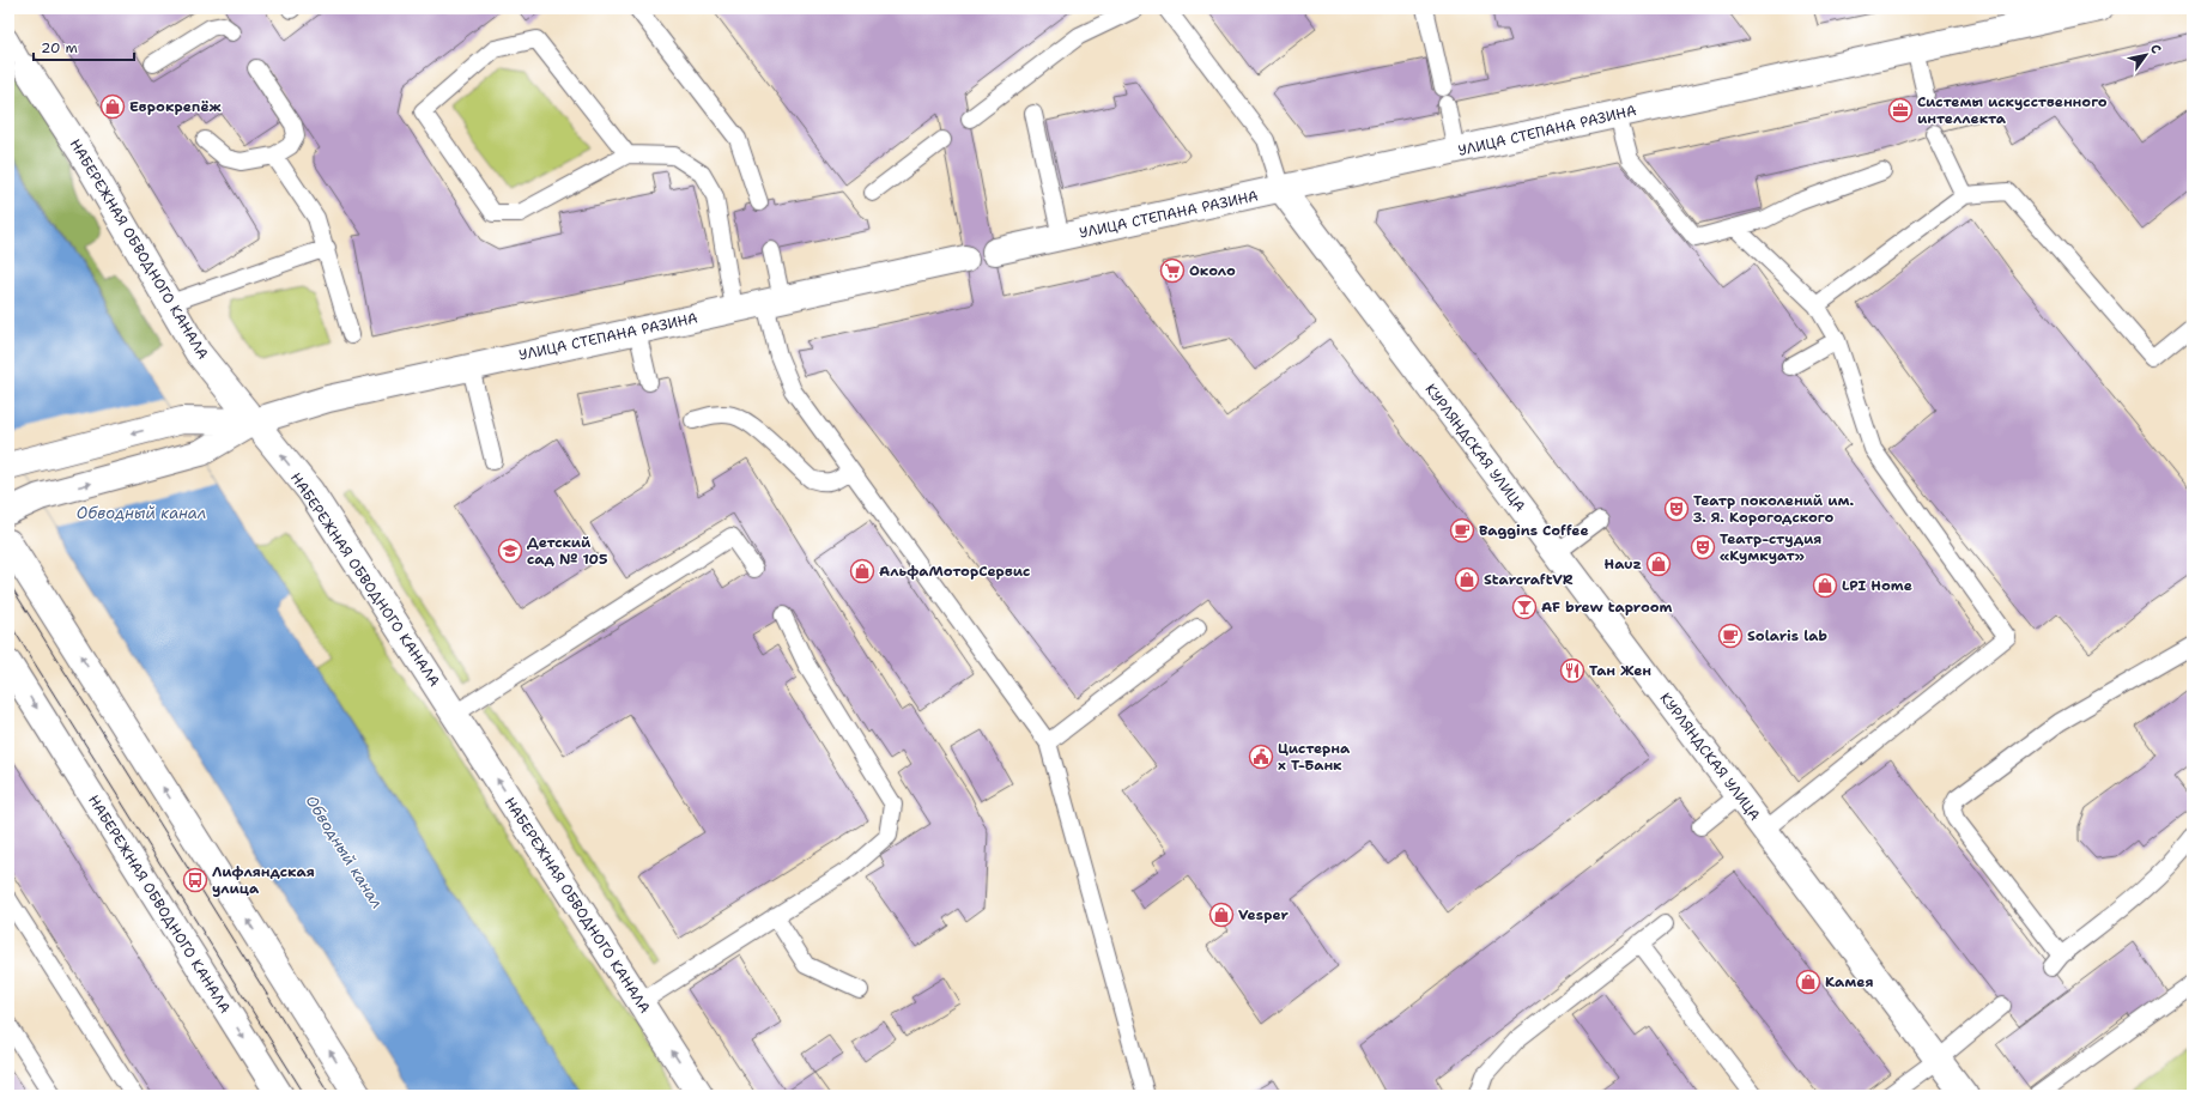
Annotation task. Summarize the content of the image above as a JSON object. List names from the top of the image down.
{
  "streets": {
    "street": ["УЛИЦА СТЕПАНА РАЗИНА", "НАБЕРЕЖНАЯ ОБВОДНОГО КАНАЛА", "КУРЛЯНДСКАЯ УЛИЦА"]
  },
  "crossings": [
    ["УЛИЦА СТЕПАНА РАЗИНА", "НАБЕРЕЖНАЯ ОБВОДНОГО КАНАЛА"],
    ["УЛИЦА СТЕПАНА РАЗИНА", "КУРЛЯНДСКАЯ УЛИЦА"]
  ],
  "water": ["Обводный канал"],
  "places": {
    "shop": [
      "Еврокрепёж",
      "Hauz",
      "АльфаМоторСервис",
      "StarcraftVR",
      "LPI Home",
      "Vesper",
      "Камея"
    ],
    "office": ["Системы искусственного интеллекта"],
    "supermarket": ["Около"],
    "theatre": ["Театр поколений им. З. Я. Корогодского", "Театр-студия «Кумкуат»"],
    "cafe": ["Baggins Coffee", "Solaris lab"],
    "school or university": ["Детский сад № 105"],
    "bar": ["AF brew taproom"],
    "restaurant": ["Тан Жен"],
    "public building": ["Цистерна х Т-Банк"],
    "bus stop": ["Лифляндская улица"]
  },
  "scale_bar": "20 m",
  "north": "top right"
}
